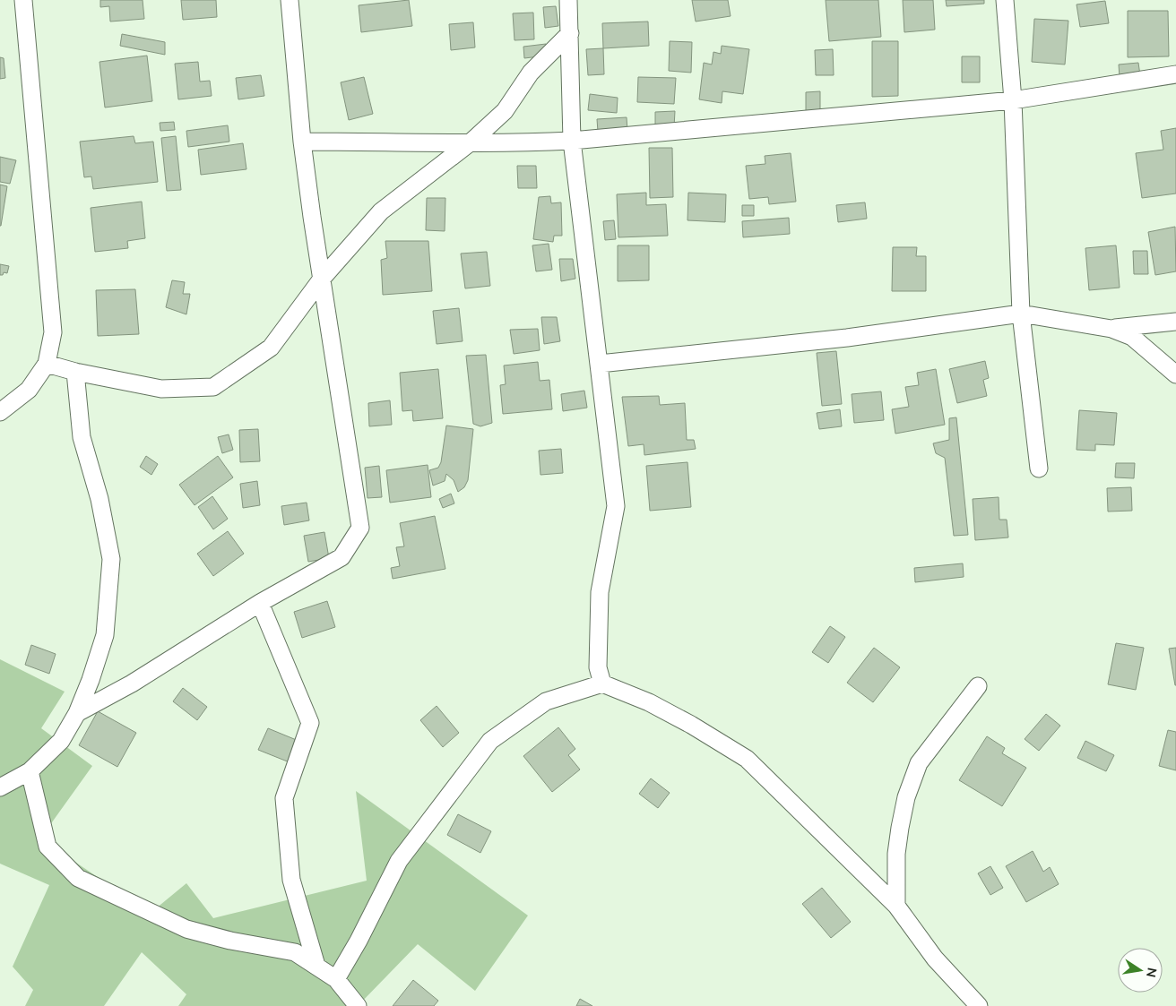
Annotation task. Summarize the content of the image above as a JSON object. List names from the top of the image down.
{
  "north": "right"
}
